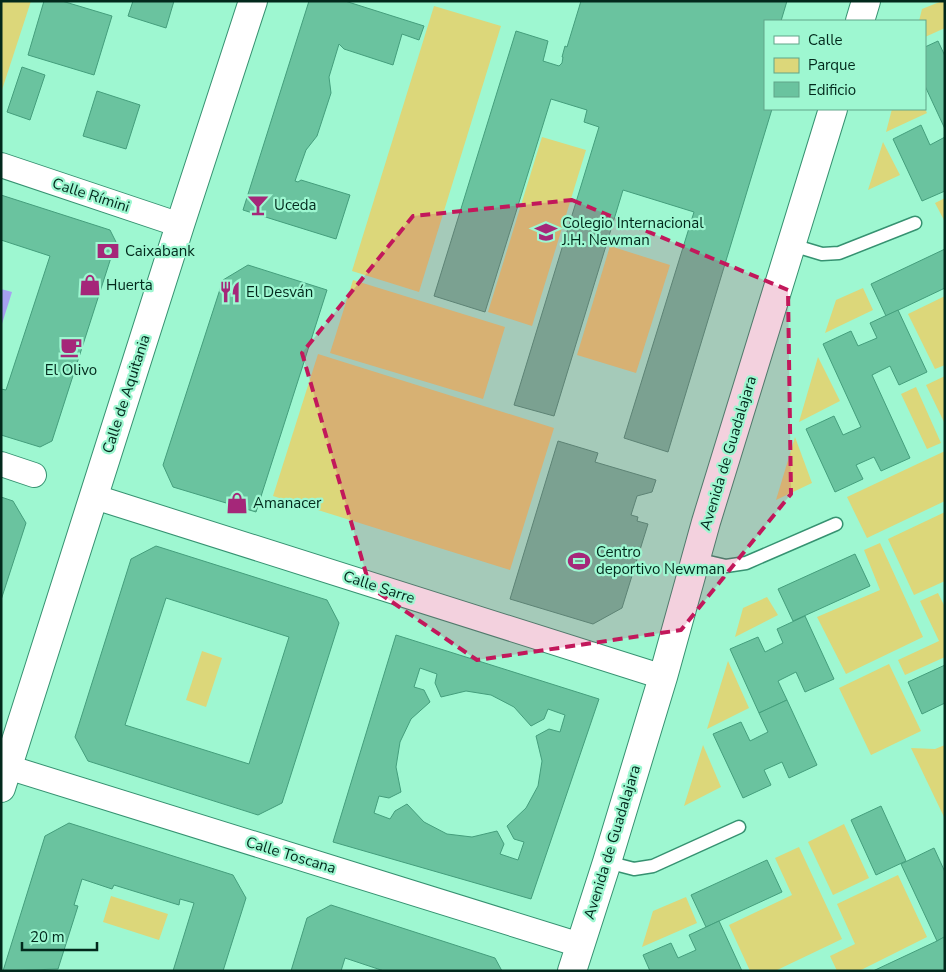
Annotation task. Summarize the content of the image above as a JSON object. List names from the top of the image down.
{
  "streets": {
    "street": [
      "Calle Rímini",
      "Calle de Aquitania",
      "Avenida de Guadalajara",
      "Calle Sarre",
      "Calle Toscana"
    ]
  },
  "crossings": [
    ["Calle Rímini", "Calle de Aquitania"],
    ["Calle de Aquitania", "Calle Sarre"],
    ["Calle de Aquitania", "Calle Toscana"],
    ["Avenida de Guadalajara", "Calle Sarre"],
    ["Avenida de Guadalajara", "Calle Toscana"]
  ],
  "places": {
    "bar": ["Uceda"],
    "school or university": ["Colegio Internacional J.H. Newman"],
    "bank": ["Caixabank"],
    "shop": ["Huerta", "Amanacer"],
    "restaurant": ["El Desván"],
    "cafe": ["El Olivo"],
    "sports": ["Centro deportivo Newman"]
  },
  "legend": ["Calle", "Parque", "Edificio"],
  "scale_bar": "20 m"
}
